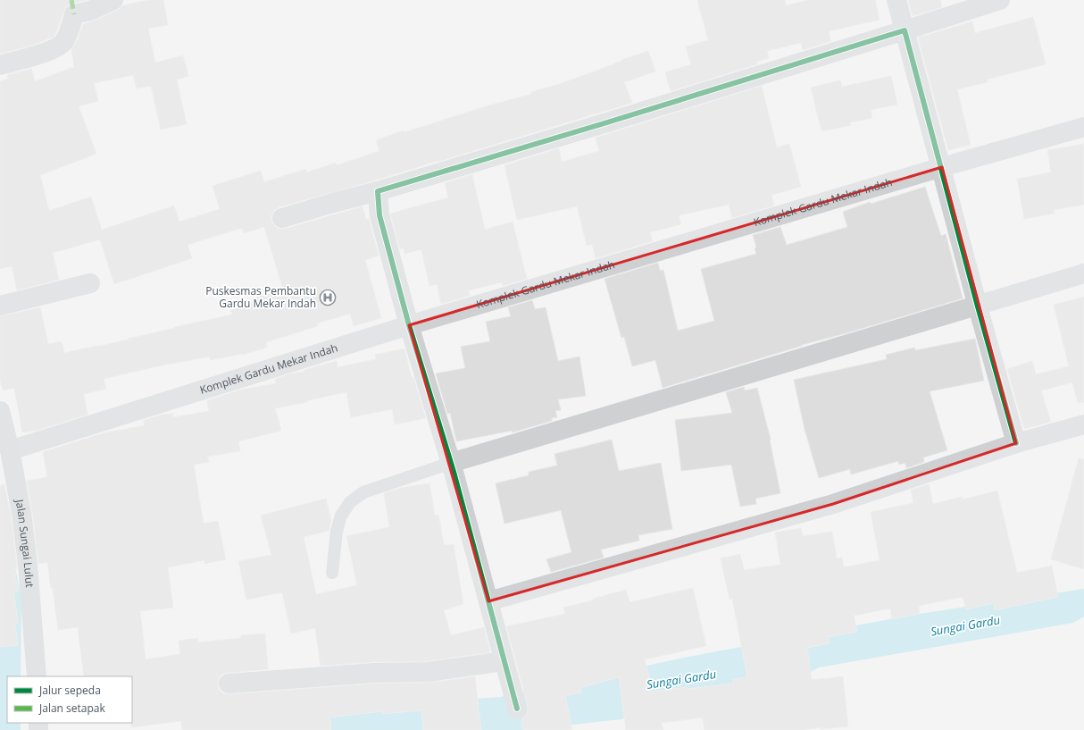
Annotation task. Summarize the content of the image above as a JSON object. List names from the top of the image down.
{
  "streets": {
    "main road": ["Jalan Sungai Lulut"],
    "street": ["Komplek Gardu Mekar Indah"]
  },
  "crossings": [
    ["Komplek Gardu Mekar Indah", "Jalan Sungai Lulut"]
  ],
  "water": ["Sungai Gardu"],
  "places": {
    "hospital": ["Puskesmas Pembantu Gardu Mekar Indah"]
  },
  "legend": ["Jalur sepeda", "Jalan setapak"]
}
